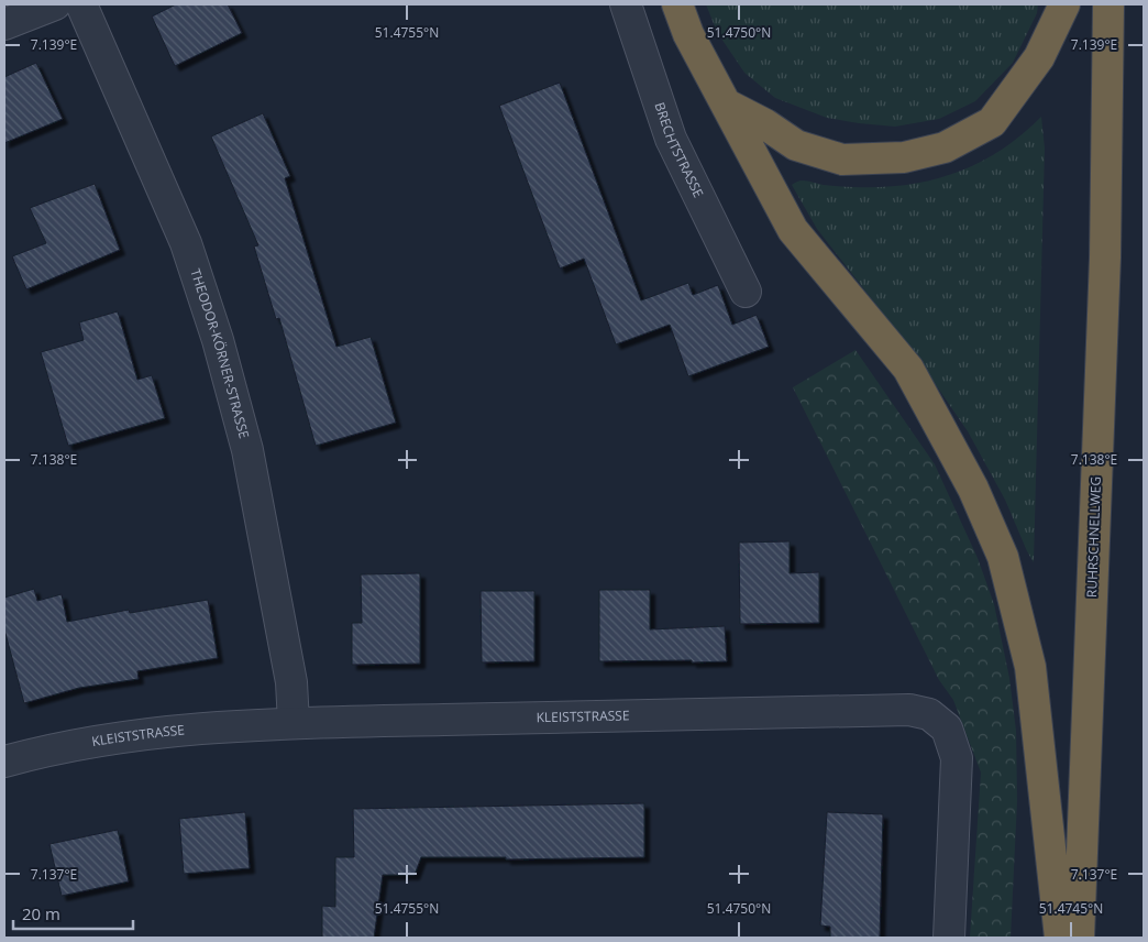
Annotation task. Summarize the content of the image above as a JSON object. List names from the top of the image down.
{
  "streets": {
    "highway": ["RUHRSCHNELLWEG"],
    "street": ["BRECHTSTRASSE", "THEODOR-KÖRNER-STRASSE", "KLEISTSTRASSE"]
  },
  "crossings": [
    ["THEODOR-KÖRNER-STRASSE", "KLEISTSTRASSE"]
  ],
  "scale_bar": "20 m",
  "coordinates": [
    "51.4755°N",
    "51.4750°N",
    "7.139°E",
    "7.138°E",
    "7.137°E",
    "51.4745°N"
  ]
}
